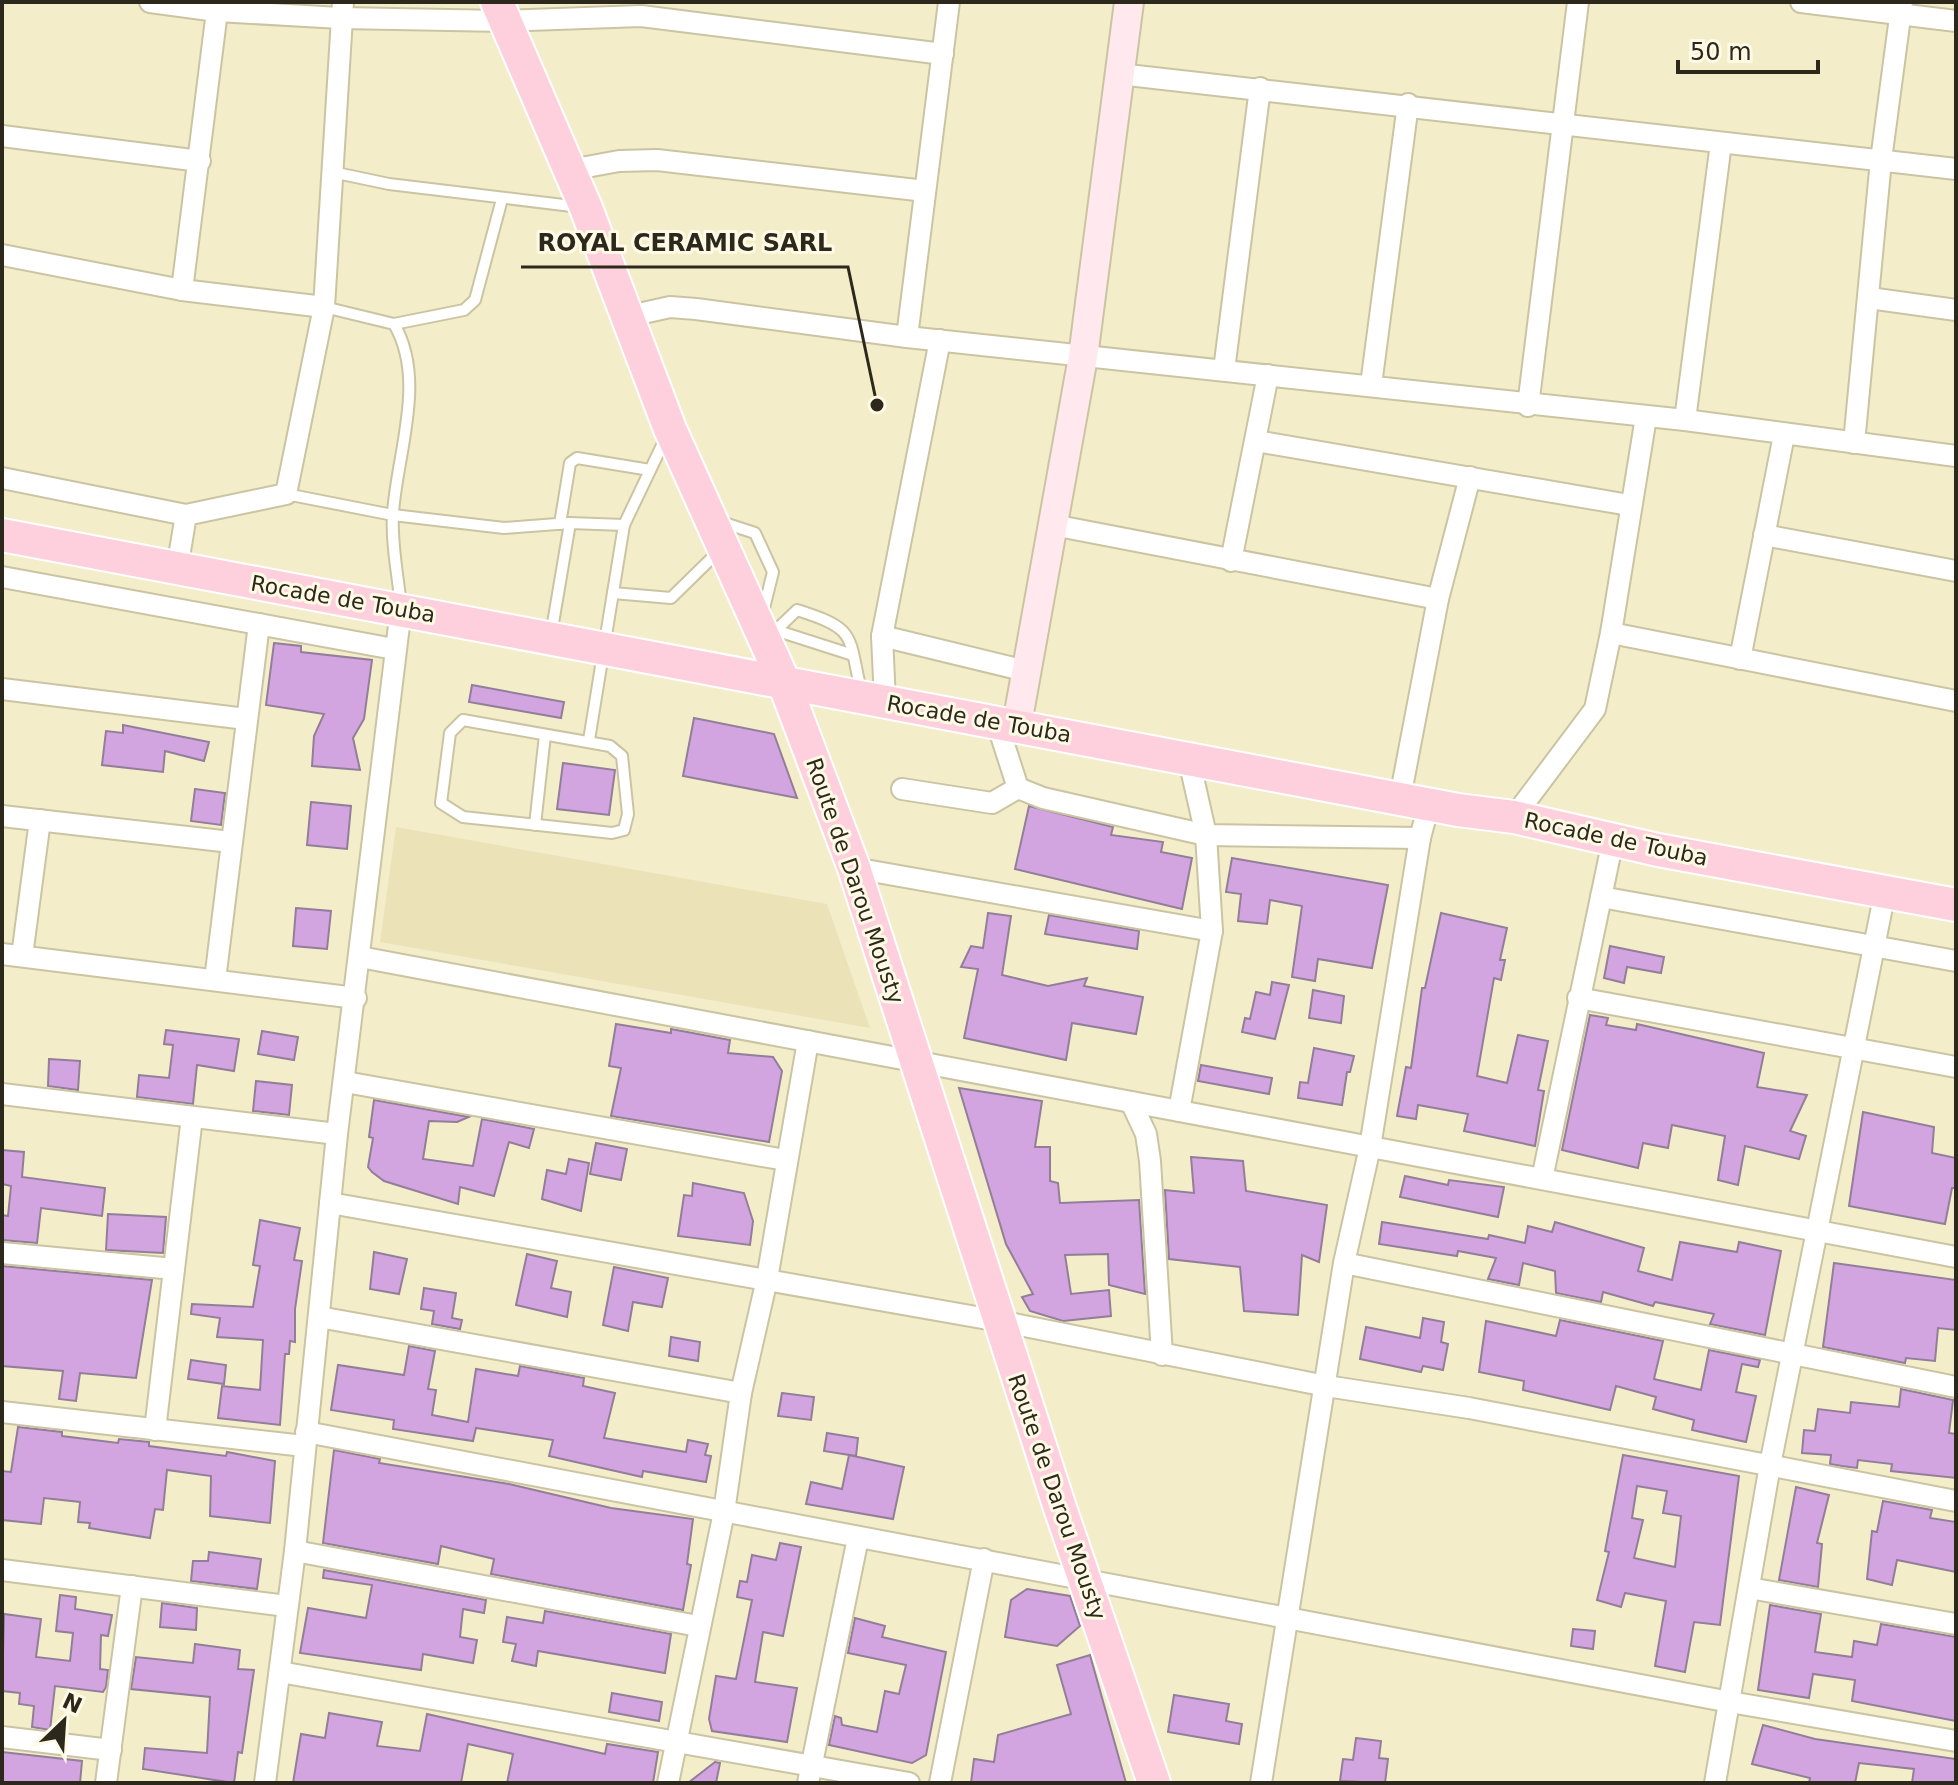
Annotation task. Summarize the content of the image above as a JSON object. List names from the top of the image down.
{
  "streets": {
    "main road": ["Rocade de Touba", "Route de Darou Mousty"]
  },
  "crossings": [
    ["Rocade de Touba", "Route de Darou Mousty"]
  ],
  "places": ["ROYAL CERAMIC SARL"],
  "scale_bar": "50 m",
  "north": "top right"
}
